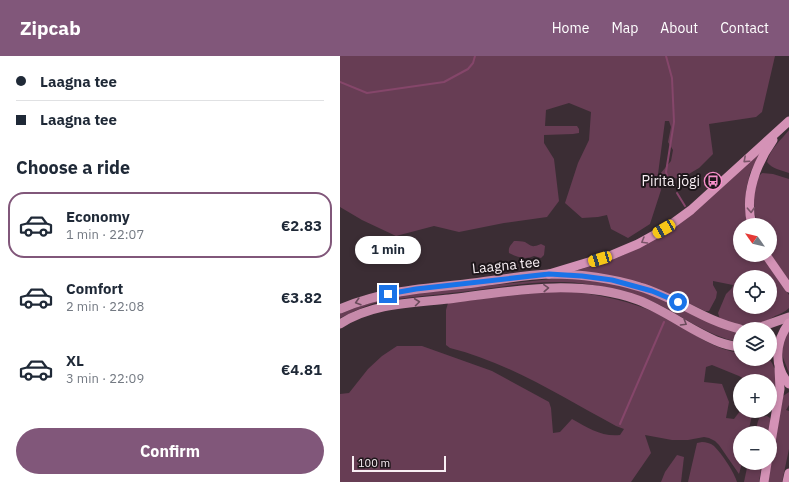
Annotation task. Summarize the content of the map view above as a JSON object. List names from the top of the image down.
{
  "streets": {
    "main road": ["Laagna tee"]
  },
  "places": {
    "bus stop": ["Pirita jõgi"]
  },
  "scale_bar": "100 m",
  "north": "top left",
  "page": {
    "header": "Zipcab",
    "nav": [
      "Home",
      "Map",
      "About",
      "Contact"
    ],
    "banner": ["Laagna tee", "Laagna tee"],
    "heading": "Choose a ride",
    "list": [
      {
        "name": "Economy",
        "note": "1 min · 22:07",
        "value": "€2.83"
      },
      {
        "name": "Comfort",
        "note": "2 min · 22:08",
        "value": "€3.82"
      },
      {
        "name": "XL",
        "note": "3 min · 22:09",
        "value": "€4.81"
      }
    ],
    "map_buttons": ["+", "−"],
    "bubble": "1 min",
    "buttons": "Confirm",
    "scale": "100 m"
  }
}
